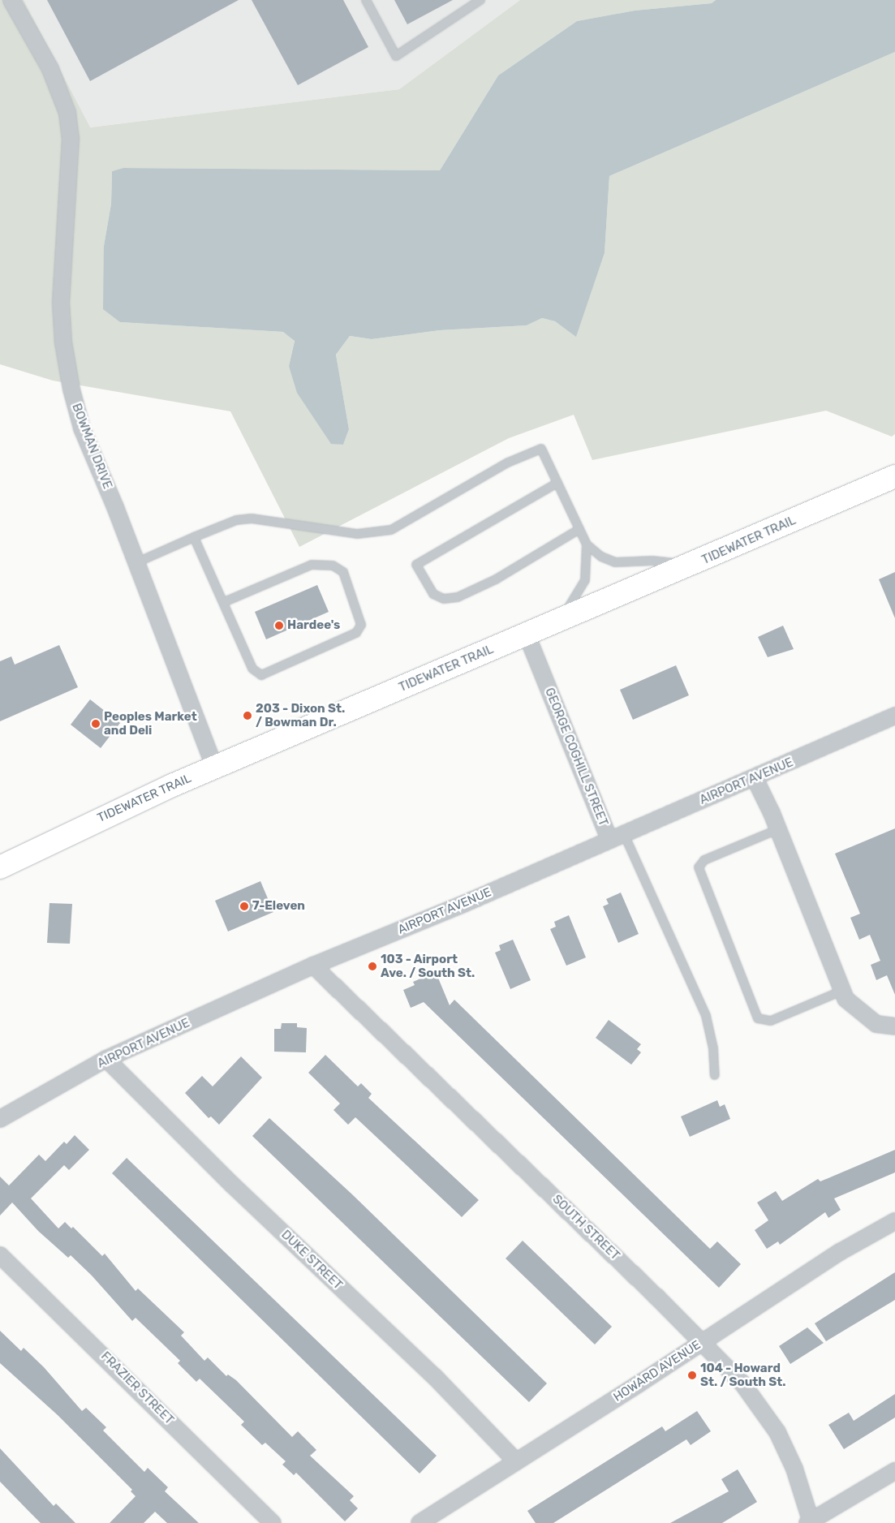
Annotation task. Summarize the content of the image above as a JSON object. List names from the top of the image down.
{
  "streets": {
    "main road": ["TIDEWATER TRAIL"],
    "street": [
      "BOWMAN DRIVE",
      "GEORGE COGHILL STREET",
      "AIRPORT AVENUE",
      "SOUTH STREET",
      "DUKE STREET",
      "HOWARD AVENUE",
      "FRAZIER STREET"
    ]
  },
  "crossings": [
    ["BOWMAN DRIVE", "TIDEWATER TRAIL"],
    ["TIDEWATER TRAIL", "GEORGE COGHILL STREET"],
    ["GEORGE COGHILL STREET", "AIRPORT AVENUE"],
    ["AIRPORT AVENUE", "SOUTH STREET"],
    ["AIRPORT AVENUE", "DUKE STREET"],
    ["SOUTH STREET", "HOWARD AVENUE"],
    ["DUKE STREET", "HOWARD AVENUE"]
  ],
  "places": [
    "Hardee's",
    "203 - Dixon St. / Bowman Dr.",
    "Peoples Market and Deli",
    "7-Eleven",
    "103 - Airport Ave. / South St.",
    "104 - Howard St. / South St."
  ]
}
